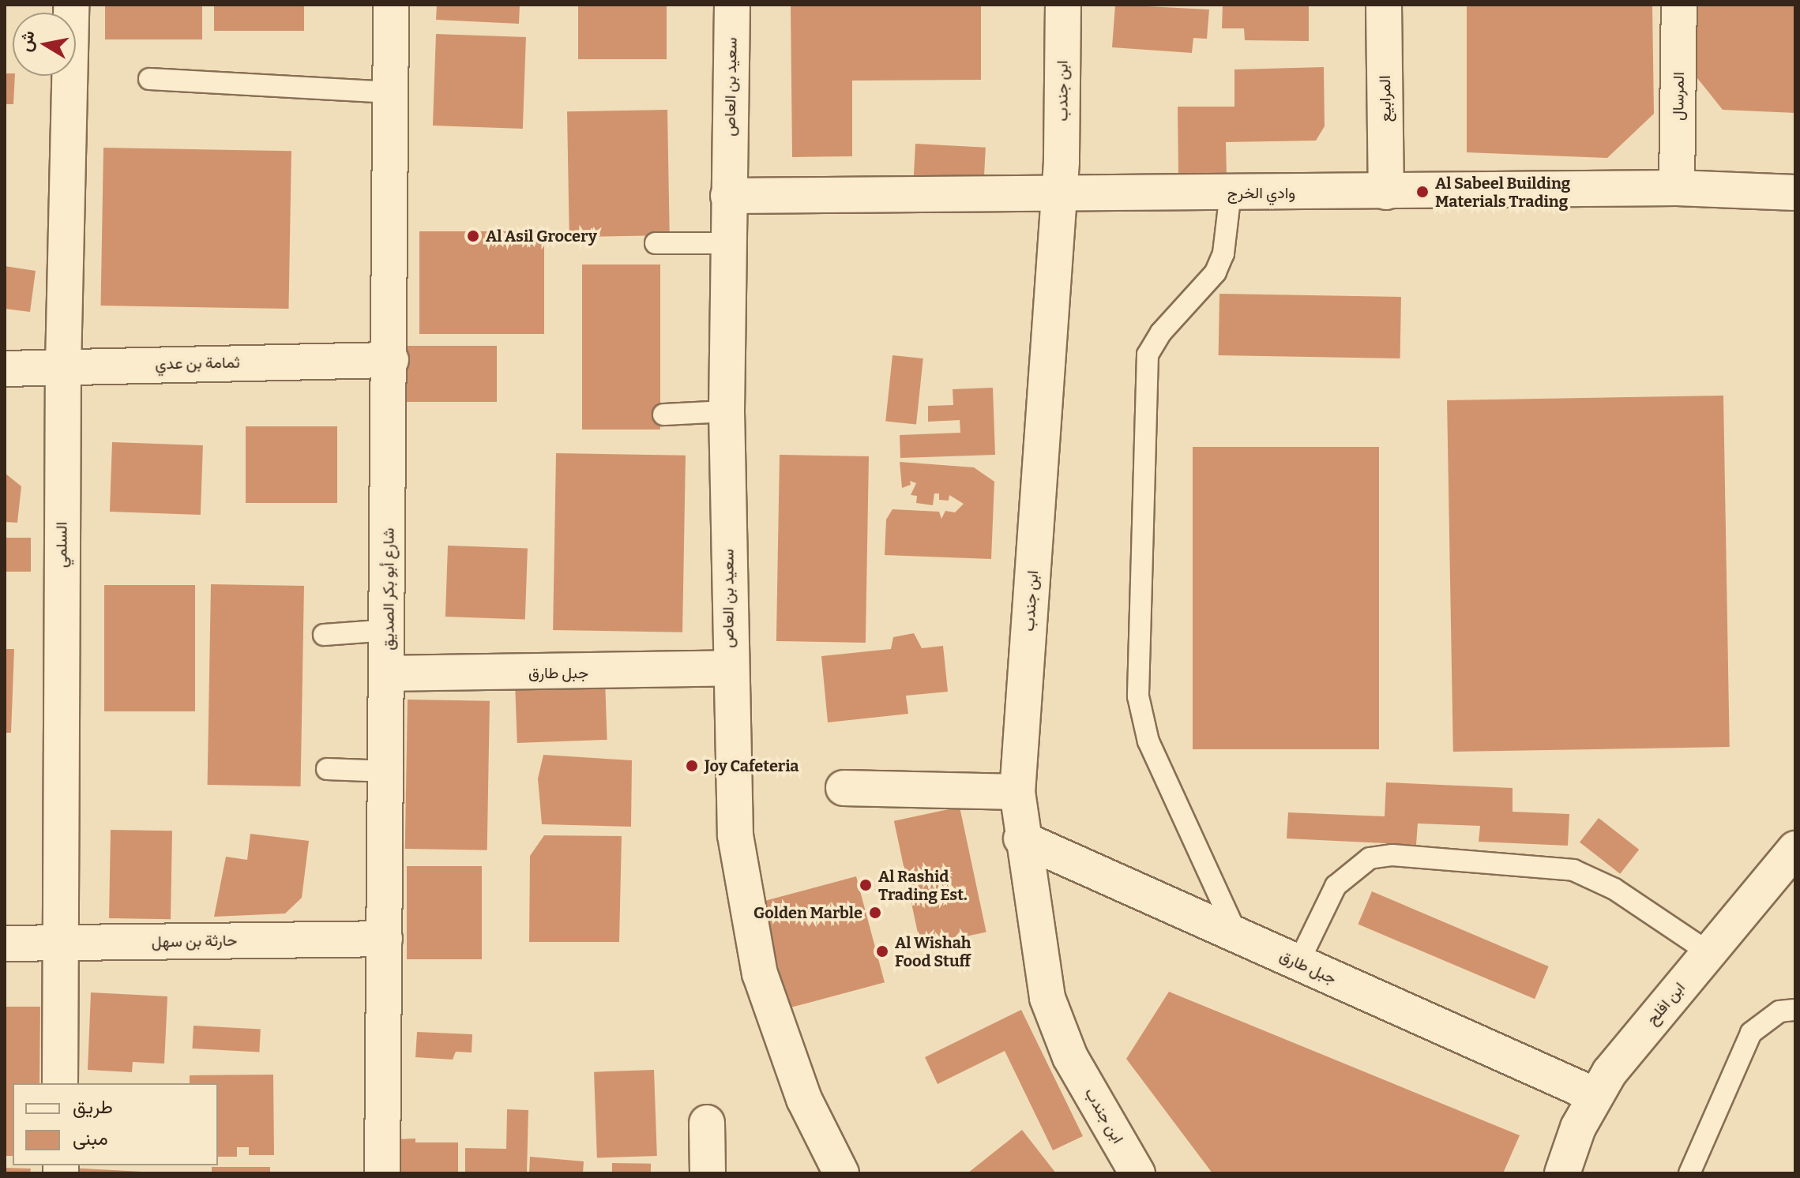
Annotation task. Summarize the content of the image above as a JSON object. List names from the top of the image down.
{
  "streets": {
    "street": [
      "سعيد بن العاص",
      "ابن جندب",
      "المرسال",
      "المرابيع",
      "وادي الخرج",
      "ثمامة بن عدي",
      "السلمي",
      "شارع أبو بكر الصديق",
      "جبل طارق",
      "حارثة بن سهل",
      "ابن افلح"
    ]
  },
  "crossings": [
    ["سعيد بن العاص", "وادي الخرج"],
    ["سعيد بن العاص", "جبل طارق"],
    ["ابن جندب", "وادي الخرج"],
    ["ابن جندب", "جبل طارق"],
    ["المرسال", "وادي الخرج"],
    ["المرابيع", "وادي الخرج"],
    ["ثمامة بن عدي", "السلمي"],
    ["ثمامة بن عدي", "شارع أبو بكر الصديق"],
    ["السلمي", "حارثة بن سهل"],
    ["شارع أبو بكر الصديق", "جبل طارق"],
    ["شارع أبو بكر الصديق", "حارثة بن سهل"],
    ["جبل طارق", "ابن افلح"]
  ],
  "places": [
    "Al Sabeel Building Materials Trading",
    "Al Asil Grocery",
    "Joy Cafeteria",
    "Al Rashid Trading Est.",
    "Golden Marble",
    "Al Wishah Food Stuff"
  ],
  "legend": ["طريق", "مبنى"],
  "north": "left"
}
